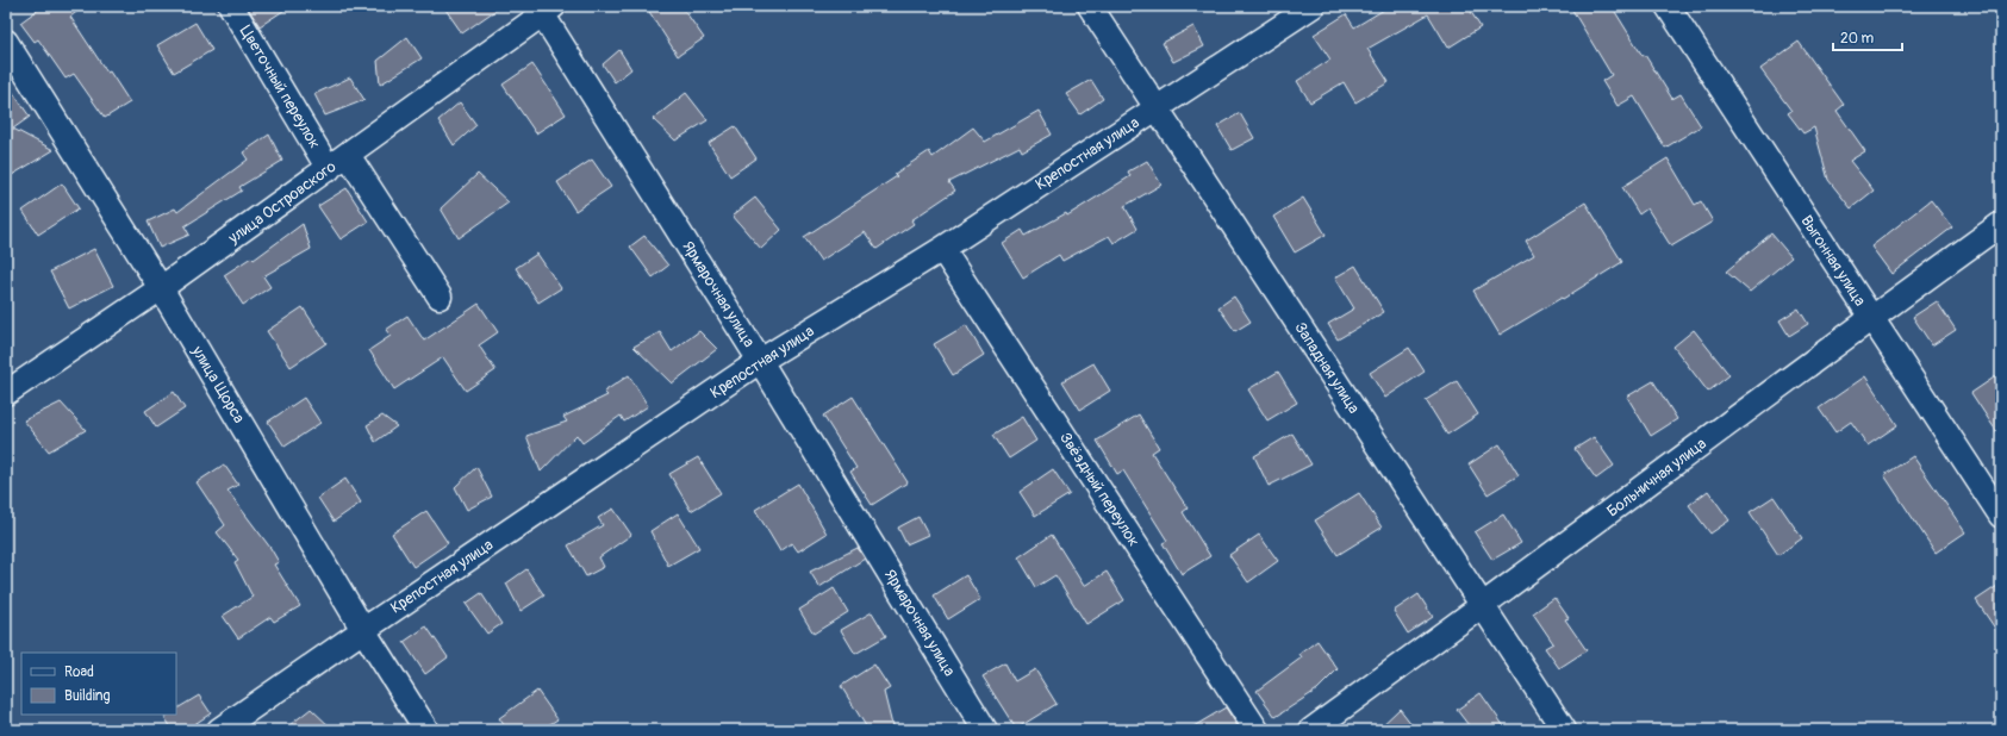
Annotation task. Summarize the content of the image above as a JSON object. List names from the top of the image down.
{
  "streets": {
    "street": [
      "Цветочный переулок",
      "Крепостная улица",
      "улица Островского",
      "Выгонная улица",
      "Ярмарочная улица",
      "Западная улица",
      "улица Щорса",
      "Больничная улица",
      "Звёздный переулок"
    ]
  },
  "crossings": [
    ["Цветочный переулок", "улица Островского"],
    ["Крепостная улица", "Ярмарочная улица"],
    ["Крепостная улица", "Западная улица"],
    ["Крепостная улица", "улица Щорса"],
    ["Крепостная улица", "Звёздный переулок"],
    ["улица Островского", "Ярмарочная улица"],
    ["улица Островского", "улица Щорса"],
    ["Выгонная улица", "Больничная улица"],
    ["Западная улица", "Больничная улица"]
  ],
  "legend": ["Road", "Building"],
  "scale_bar": "20 m"
}
